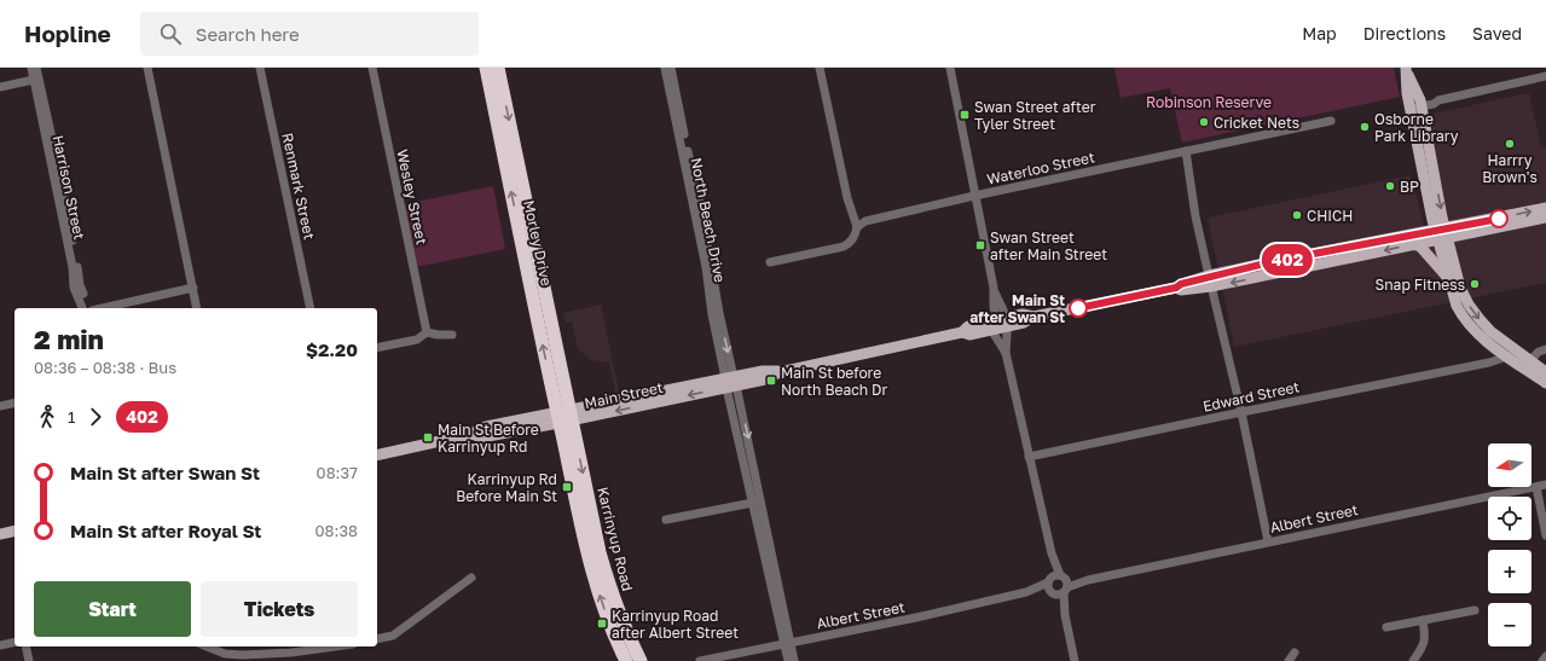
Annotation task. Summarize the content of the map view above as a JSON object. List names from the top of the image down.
{
  "streets": {
    "highway": ["Morley Drive", "Karrinyup Road"],
    "main road": ["Main Street"],
    "street": [
      "Waterloo Street",
      "Renmark Street",
      "Harrison Street",
      "Wesley Street",
      "North Beach Drive",
      "Edward Street",
      "Albert Street"
    ]
  },
  "crossings": [
    ["North Beach Drive", "Main Street"],
    ["North Beach Drive", "Albert Street"],
    ["Morley Drive", "Main Street"],
    ["Morley Drive", "Karrinyup Road"],
    ["Main Street", "Karrinyup Road"]
  ],
  "parks": ["Robinson Reserve"],
  "places": {
    "transit": [
      "Swan Street after Tyler Street",
      "Swan Street after Main Street",
      "Main St before North Beach Dr",
      "Main St Before Karrinyup Rd",
      "Karrinyup Rd Before Main St",
      "Karrinyup Road after Albert Street"
    ],
    "other": [
      "Cricket Nets",
      "Osborne Park Library",
      "Harrry Brown's",
      "BP",
      "CHICH",
      "Snap Fitness",
      "Main St after Swan St"
    ]
  },
  "lines": ["bus line 402"],
  "north": "left",
  "page": {
    "header": "Hopline",
    "search": "Search here",
    "nav": ["Map", "Directions", "Saved"],
    "on_map": "402",
    "heading": ["2 min", "08:36 – 08:38 · Bus", "$2.20"],
    "legs": ["1", "402"],
    "map_buttons": ["+", "−"],
    "list": [
      {
        "name": "Main St after Swan St",
        "value": "08:37"
      },
      {
        "name": "Main St after Royal St",
        "value": "08:38"
      }
    ],
    "buttons": ["Start", "Tickets"]
  }
}
